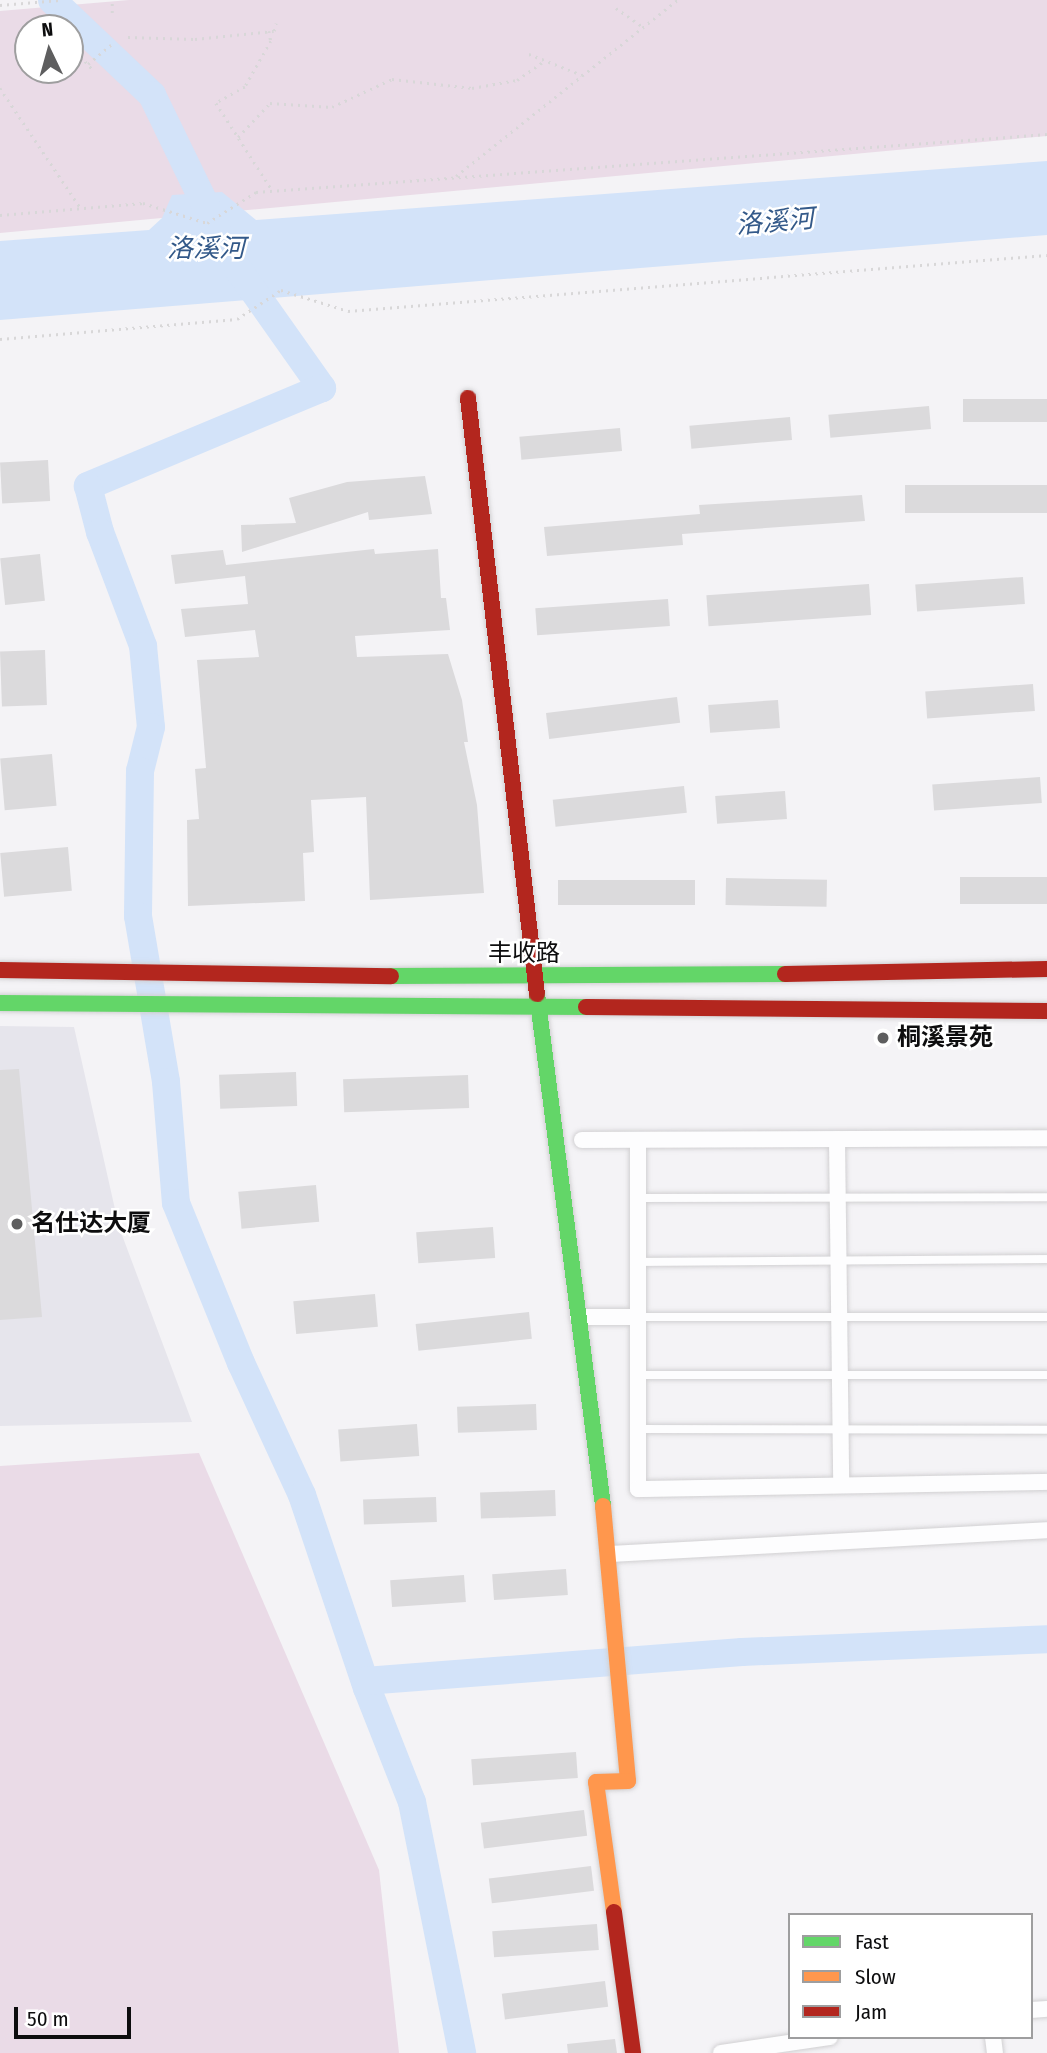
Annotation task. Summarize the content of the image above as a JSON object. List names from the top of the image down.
{
  "streets": {
    "main road": ["丰收路"]
  },
  "water": ["洛溪河"],
  "places": ["桐溪景苑", "名仕达大厦"],
  "legend": ["Fast", "Slow", "Jam"],
  "scale_bar": "50 m",
  "north": "top"
}
